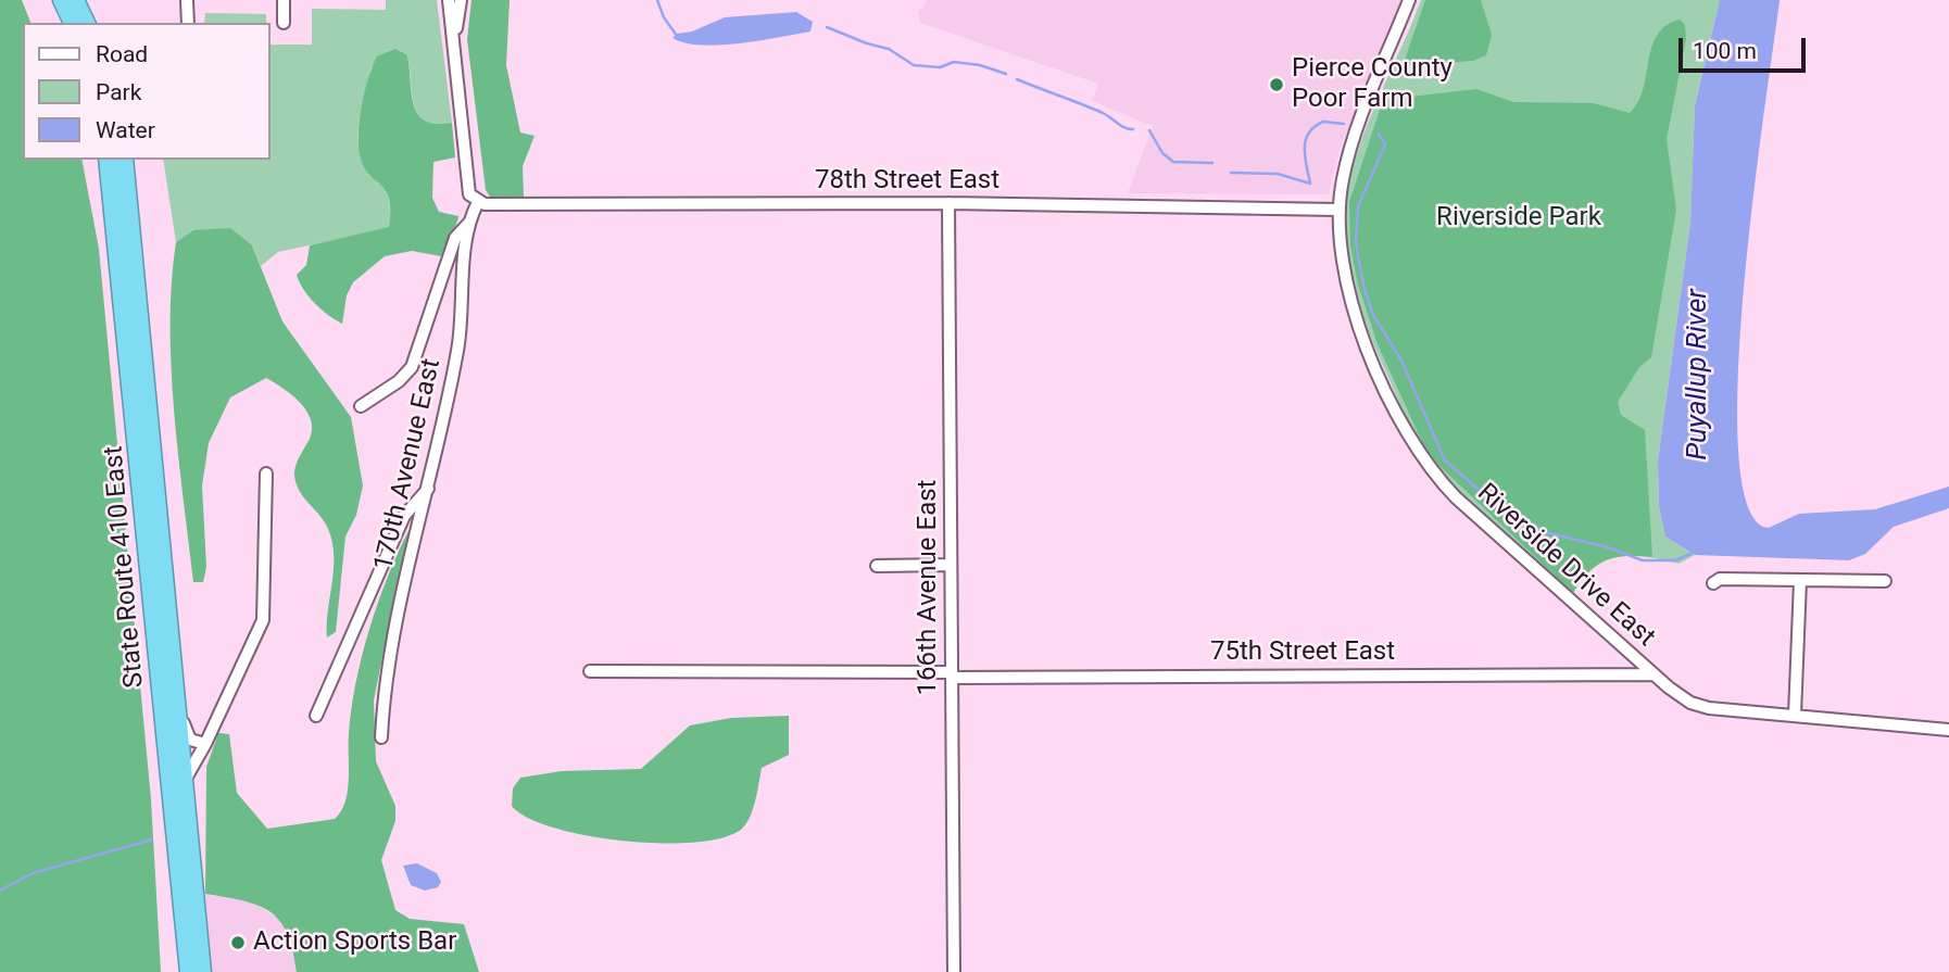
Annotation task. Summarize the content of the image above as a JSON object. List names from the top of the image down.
{
  "streets": {
    "highway": ["State Route 410 East"],
    "street": [
      "78th Street East",
      "170th Avenue East",
      "Riverside Drive East",
      "166th Avenue East",
      "75th Street East"
    ]
  },
  "crossings": [
    ["78th Street East", "170th Avenue East"],
    ["78th Street East", "Riverside Drive East"],
    ["78th Street East", "166th Avenue East"],
    ["Riverside Drive East", "75th Street East"],
    ["166th Avenue East", "75th Street East"]
  ],
  "water": ["Puyallup River"],
  "parks": ["Riverside Park"],
  "places": ["Pierce County Poor Farm", "Action Sports Bar"],
  "legend": ["Road", "Park", "Water"],
  "scale_bar": "100 m"
}
